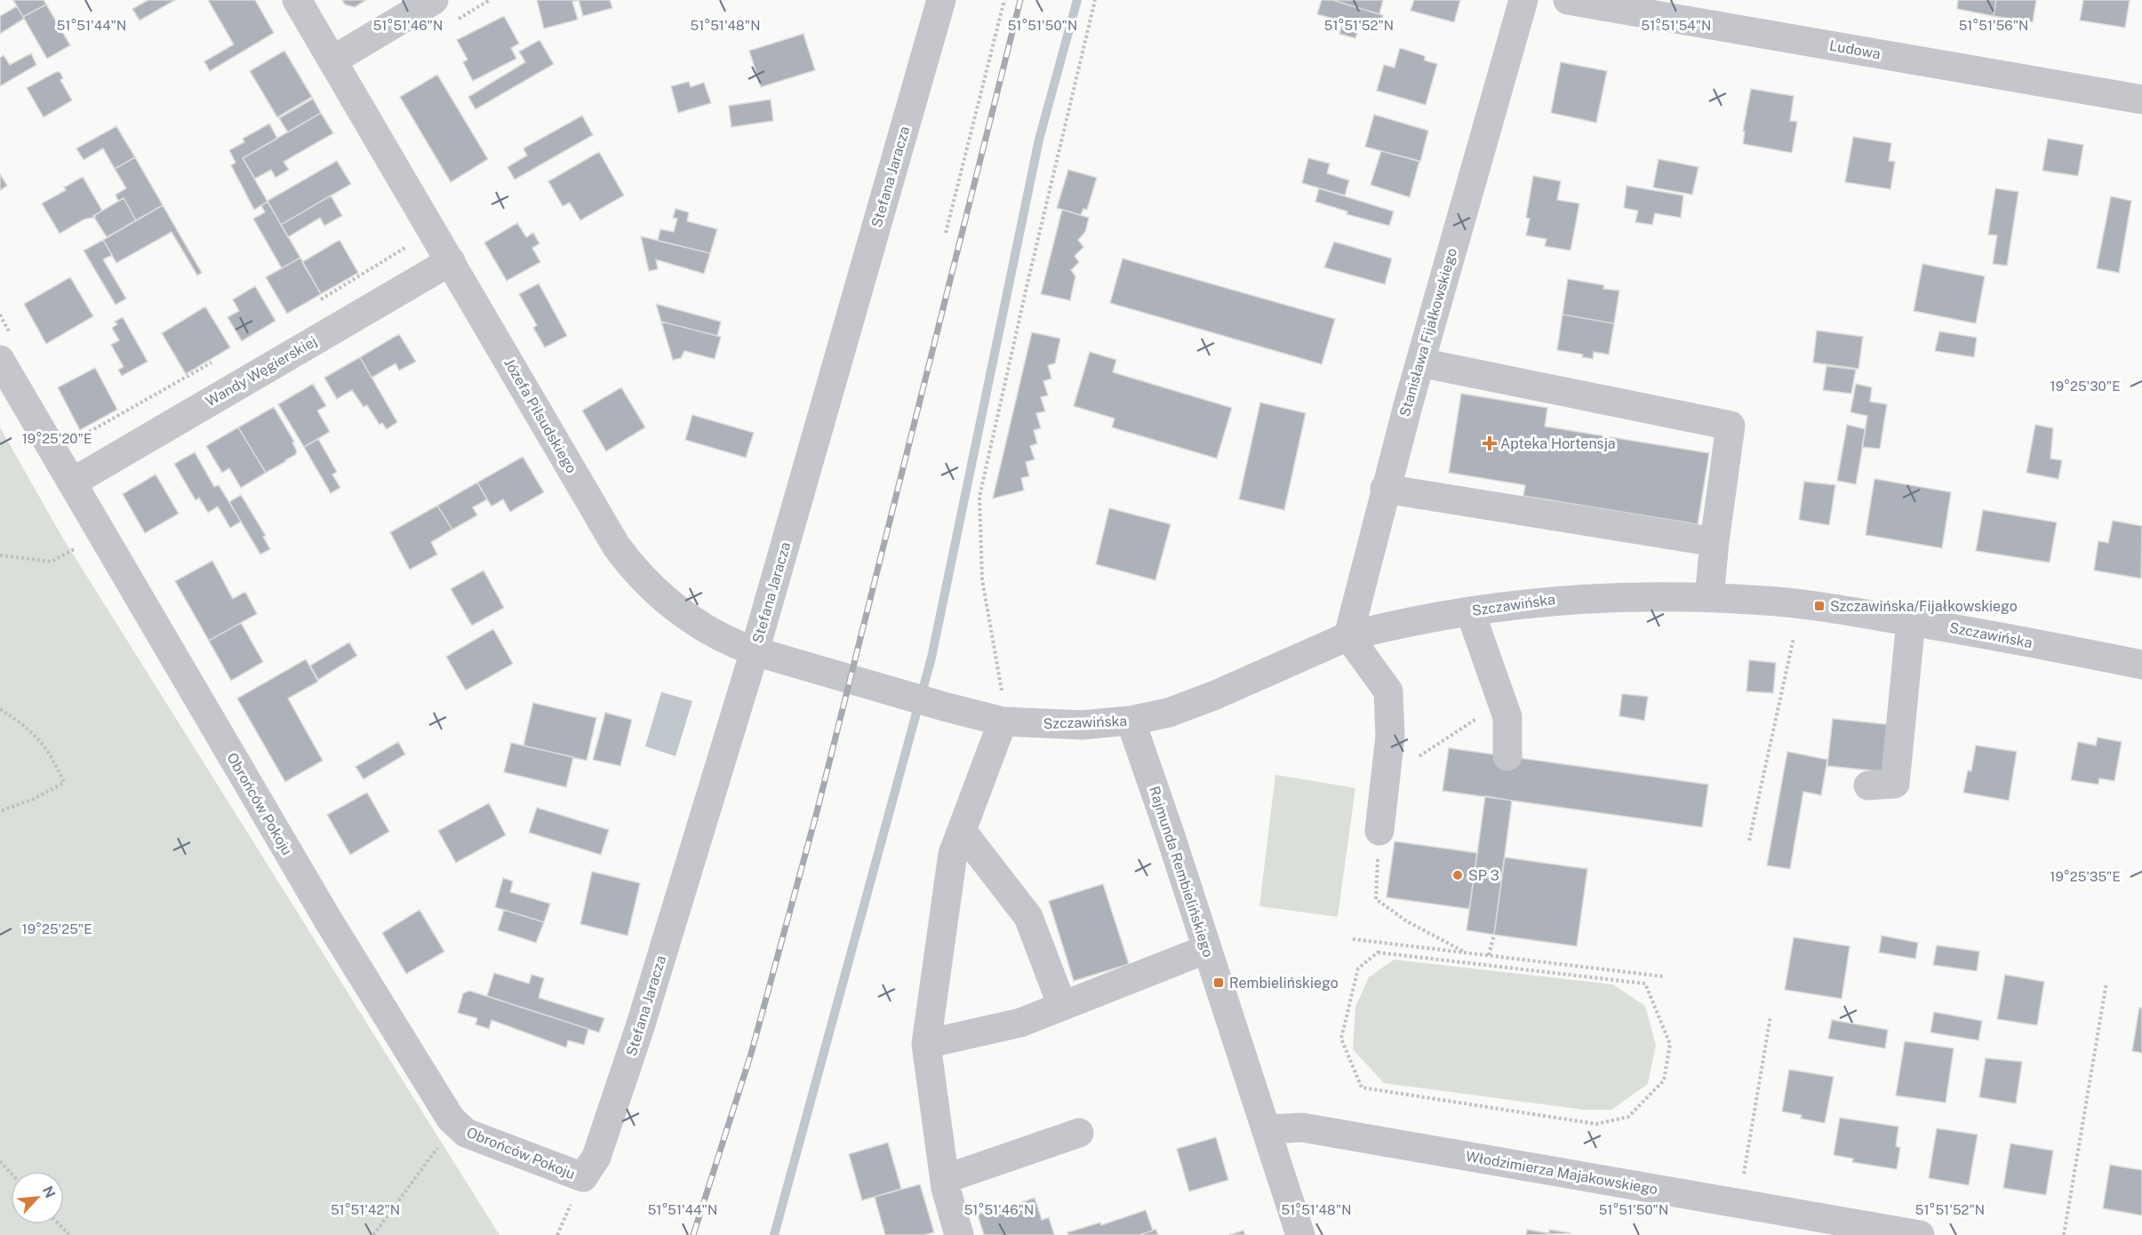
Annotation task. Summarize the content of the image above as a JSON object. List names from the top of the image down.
{
  "streets": {
    "street": [
      "Ludowa",
      "Stefana Jaracza",
      "Stanisława Fijałkowskiego",
      "Wandy Węgierskiej",
      "Józefa Piłsudskiego",
      "Szczawińska",
      "Obrońców Pokoju",
      "Rajmunda Rembielińskiego",
      "Włodzimierza Majakowskiego"
    ]
  },
  "crossings": [
    ["Stefana Jaracza", "Józefa Piłsudskiego"],
    ["Stefana Jaracza", "Obrońców Pokoju"],
    ["Stanisława Fijałkowskiego", "Szczawińska"],
    ["Wandy Węgierskiej", "Józefa Piłsudskiego"],
    ["Wandy Węgierskiej", "Obrońców Pokoju"],
    ["Józefa Piłsudskiego", "Szczawińska"],
    ["Szczawińska", "Rajmunda Rembielińskiego"],
    ["Rajmunda Rembielińskiego", "Włodzimierza Majakowskiego"]
  ],
  "places": {
    "health": ["Apteka Hortensja"],
    "transit": ["Szczawińska/Fijałkowskiego", "Rembielińskiego"],
    "other": ["SP 3"]
  },
  "north": "top right",
  "coordinates": [
    "51°51'44\"N",
    "51°51'46\"N",
    "51°51'48\"N",
    "51°51'50\"N",
    "51°51'52\"N",
    "51°51'54\"N",
    "51°51'56\"N",
    "19°25'30\"E",
    "19°25'20\"E",
    "19°25'35\"E",
    "19°25'25\"E",
    "51°51'42\"N"
  ]
}
